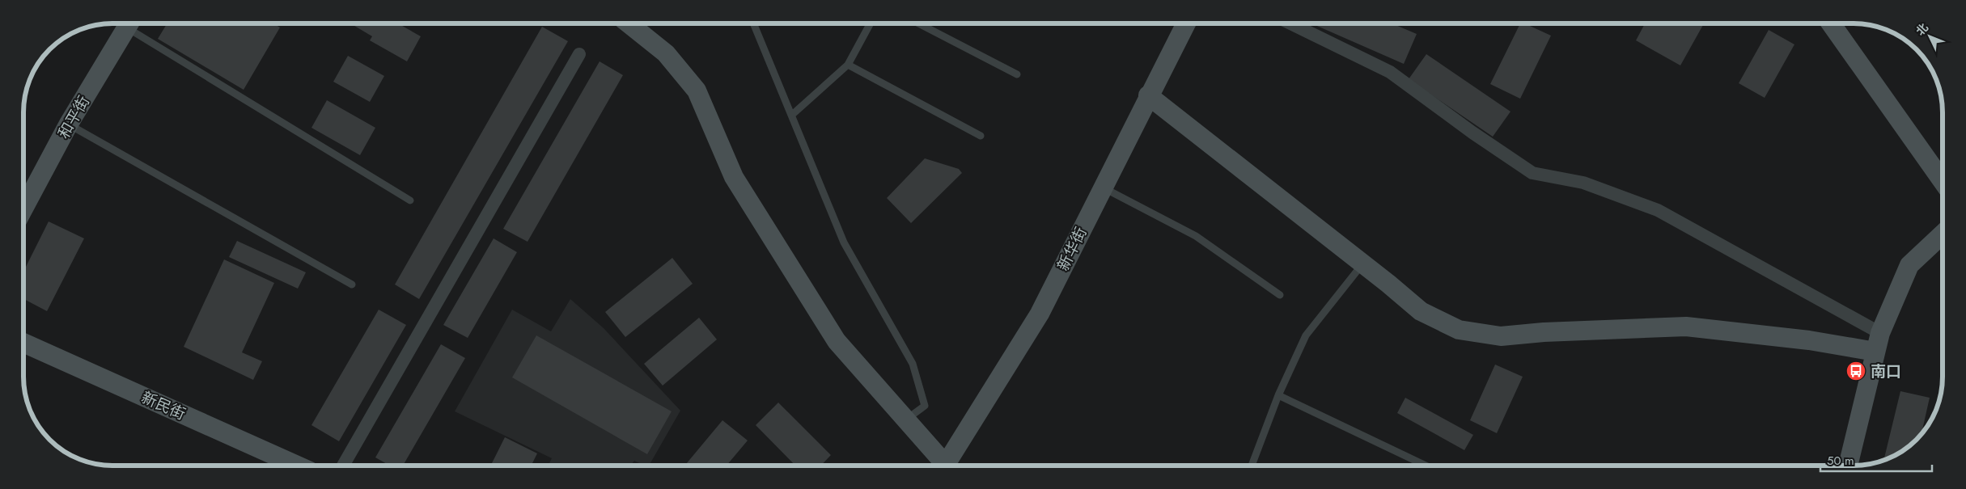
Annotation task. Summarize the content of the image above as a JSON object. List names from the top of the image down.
{
  "streets": {
    "street": ["和平街", "新华街", "新民街"]
  },
  "places": {
    "bus stop": ["南口"]
  },
  "scale_bar": "50 m",
  "north": "top left"
}
